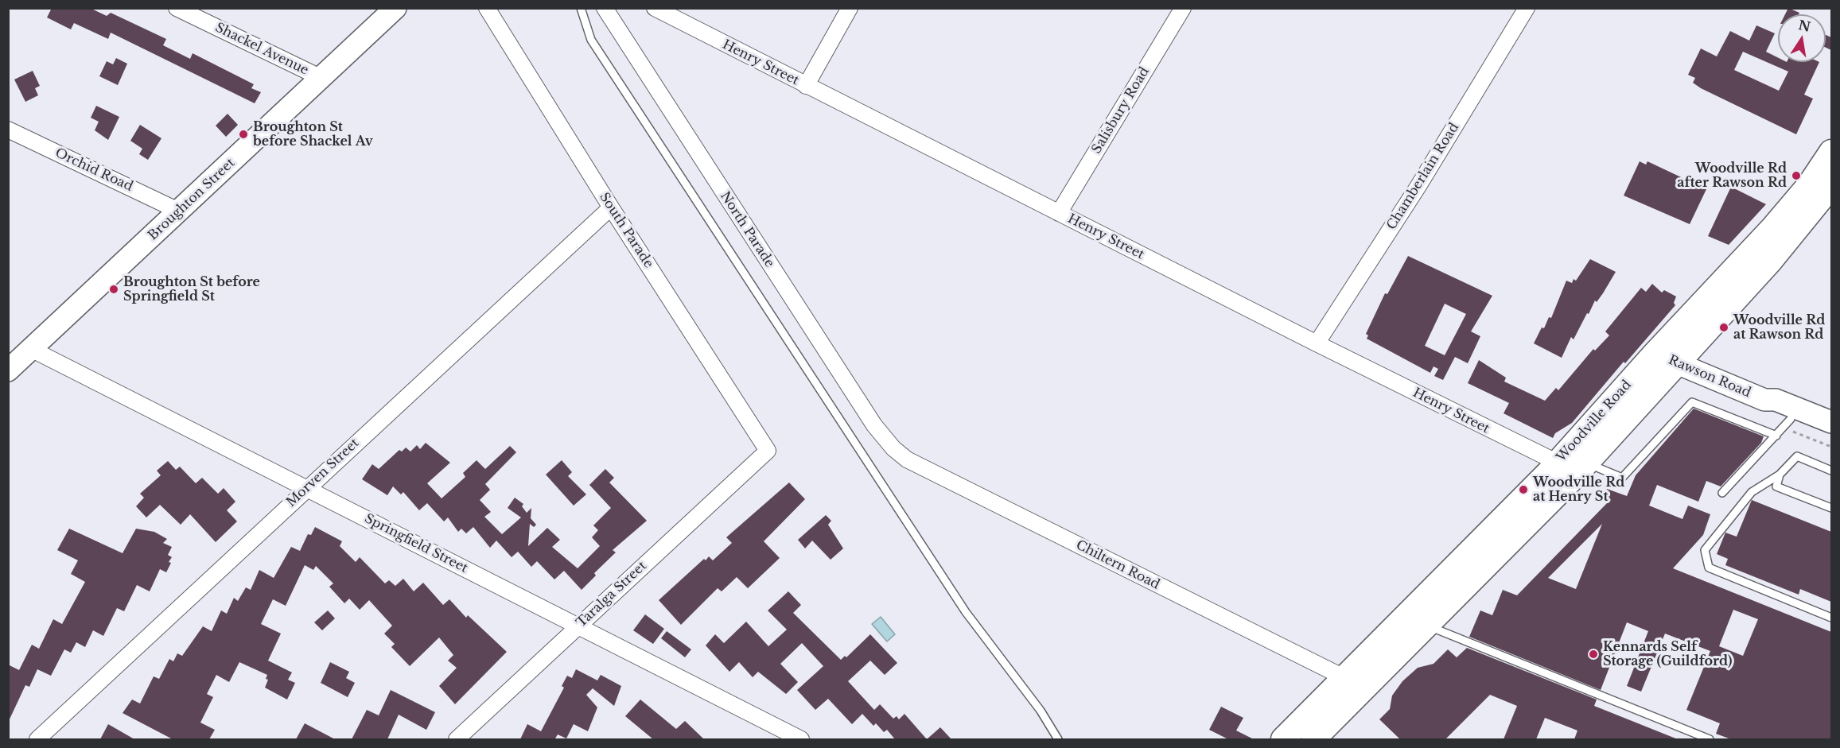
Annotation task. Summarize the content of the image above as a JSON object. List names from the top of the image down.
{
  "streets": {
    "main road": ["Woodville Road"],
    "street": [
      "Shackel Avenue",
      "Henry Street",
      "Salisbury Road",
      "Orchid Road",
      "Chamberlain Road",
      "Broughton Street",
      "North Parade",
      "South Parade",
      "Rawson Road",
      "Morven Street",
      "Springfield Street",
      "Chiltern Road",
      "Taralga Street"
    ]
  },
  "crossings": [
    ["Shackel Avenue", "Broughton Street"],
    ["Henry Street", "Salisbury Road"],
    ["Henry Street", "Chamberlain Road"],
    ["Henry Street", "Woodville Road"],
    ["Orchid Road", "Broughton Street"],
    ["Broughton Street", "Springfield Street"],
    ["North Parade", "Chiltern Road"],
    ["South Parade", "Morven Street"],
    ["South Parade", "Taralga Street"],
    ["Rawson Road", "Woodville Road"],
    ["Woodville Road", "Chiltern Road"],
    ["Morven Street", "Springfield Street"],
    ["Springfield Street", "Taralga Street"]
  ],
  "places": [
    "Broughton St before Shackel Av",
    "Woodville Rd after Rawson Rd",
    "Broughton St before Springfield St",
    "Woodville Rd at Rawson Rd",
    "Woodville Rd at Henry St",
    "Kennards Self Storage (Guildford)"
  ],
  "north": "top"
}
